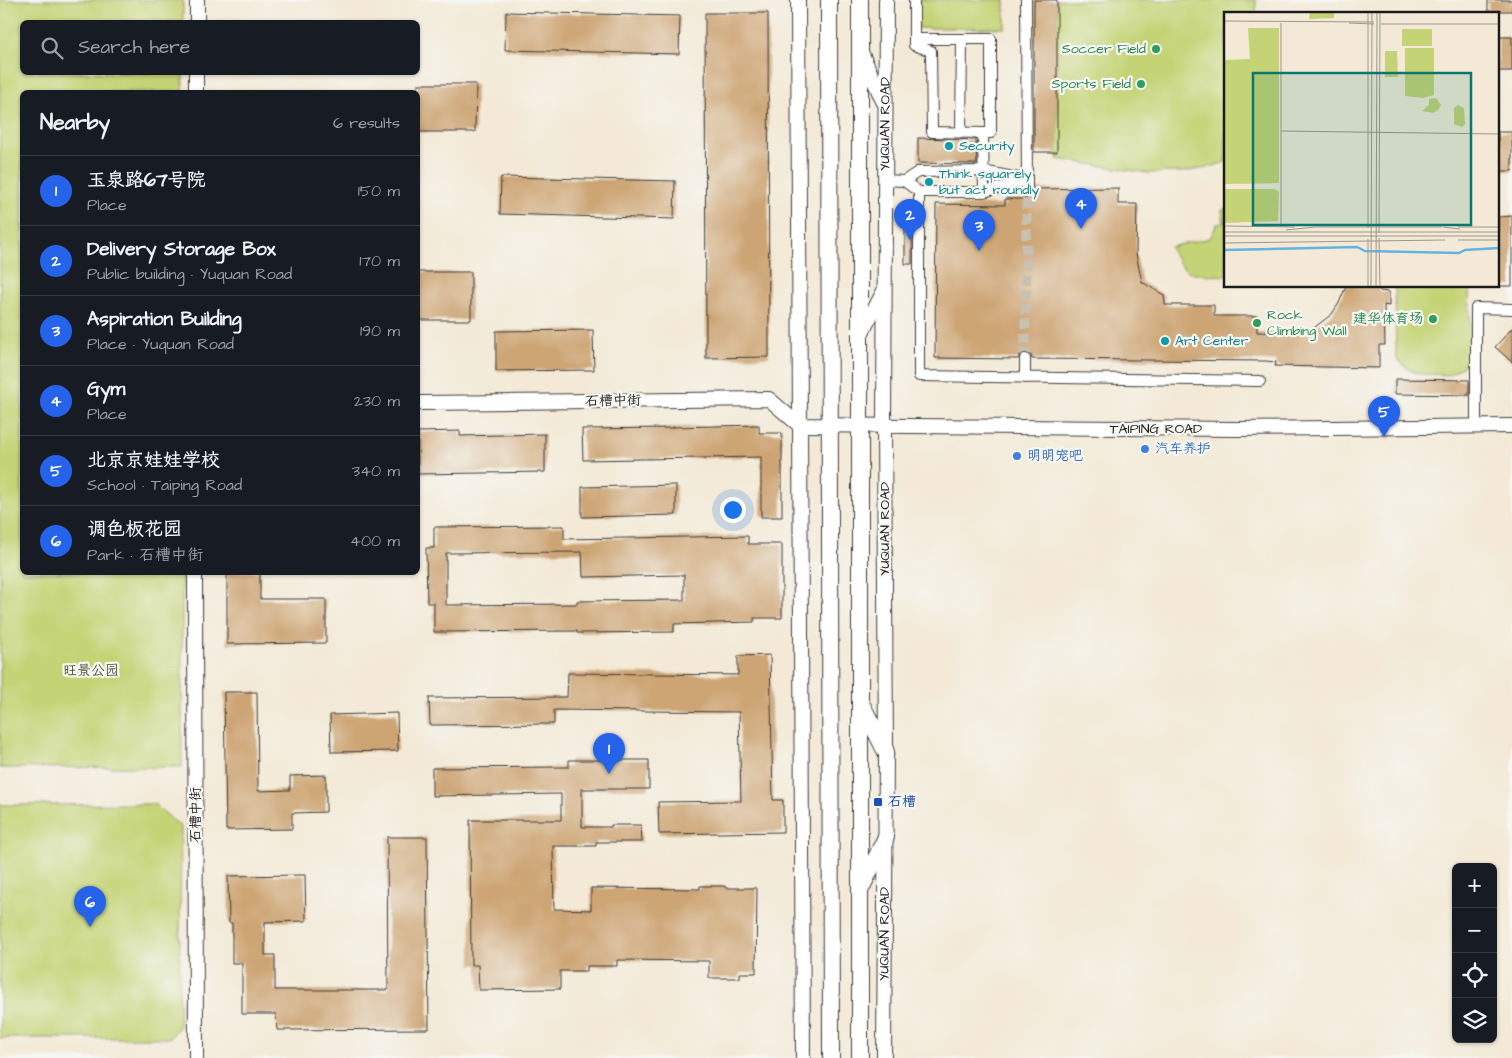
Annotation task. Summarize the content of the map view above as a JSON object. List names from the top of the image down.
{
  "streets": {
    "main road": ["YUQUAN ROAD"],
    "street": ["石槽中街", "TAIPING ROAD"]
  },
  "crossings": [
    ["YUQUAN ROAD", "TAIPING ROAD"],
    ["石槽中街", "TAIPING ROAD"]
  ],
  "parks": ["旺景公园"],
  "places": {
    "other": [
      "Soccer Field",
      "Sports Field",
      "Security",
      "Think squarely but act roundly",
      "建华体育场",
      "Rock Climbing Wall",
      "Art Center",
      "汽车养护",
      "明明宠吧"
    ],
    "transit": ["石槽"]
  },
  "page": {
    "search": "Search here",
    "heading": ["Nearby", "6 results"],
    "list": [
      {
        "mark": "1",
        "name": "玉泉路67号院",
        "note": "Place",
        "value": "150 m"
      },
      {
        "mark": "2",
        "name": "Delivery Storage Box",
        "note": "Public building · Yuquan Road",
        "value": "170 m"
      },
      {
        "mark": "3",
        "name": "Aspiration Building",
        "note": "Place · Yuquan Road",
        "value": "190 m"
      },
      {
        "mark": "4",
        "name": "Gym",
        "note": "Place",
        "value": "230 m"
      },
      {
        "mark": "5",
        "name": "北京京娃娃学校",
        "note": "School · Taiping Road",
        "value": "340 m"
      },
      {
        "mark": "6",
        "name": "调色板花园",
        "note": "Park · 石槽中街",
        "value": "400 m"
      }
    ],
    "pins": [
      "4",
      "2",
      "3",
      "5",
      "1",
      "6"
    ],
    "map_buttons": ["+", "−"]
  }
}
